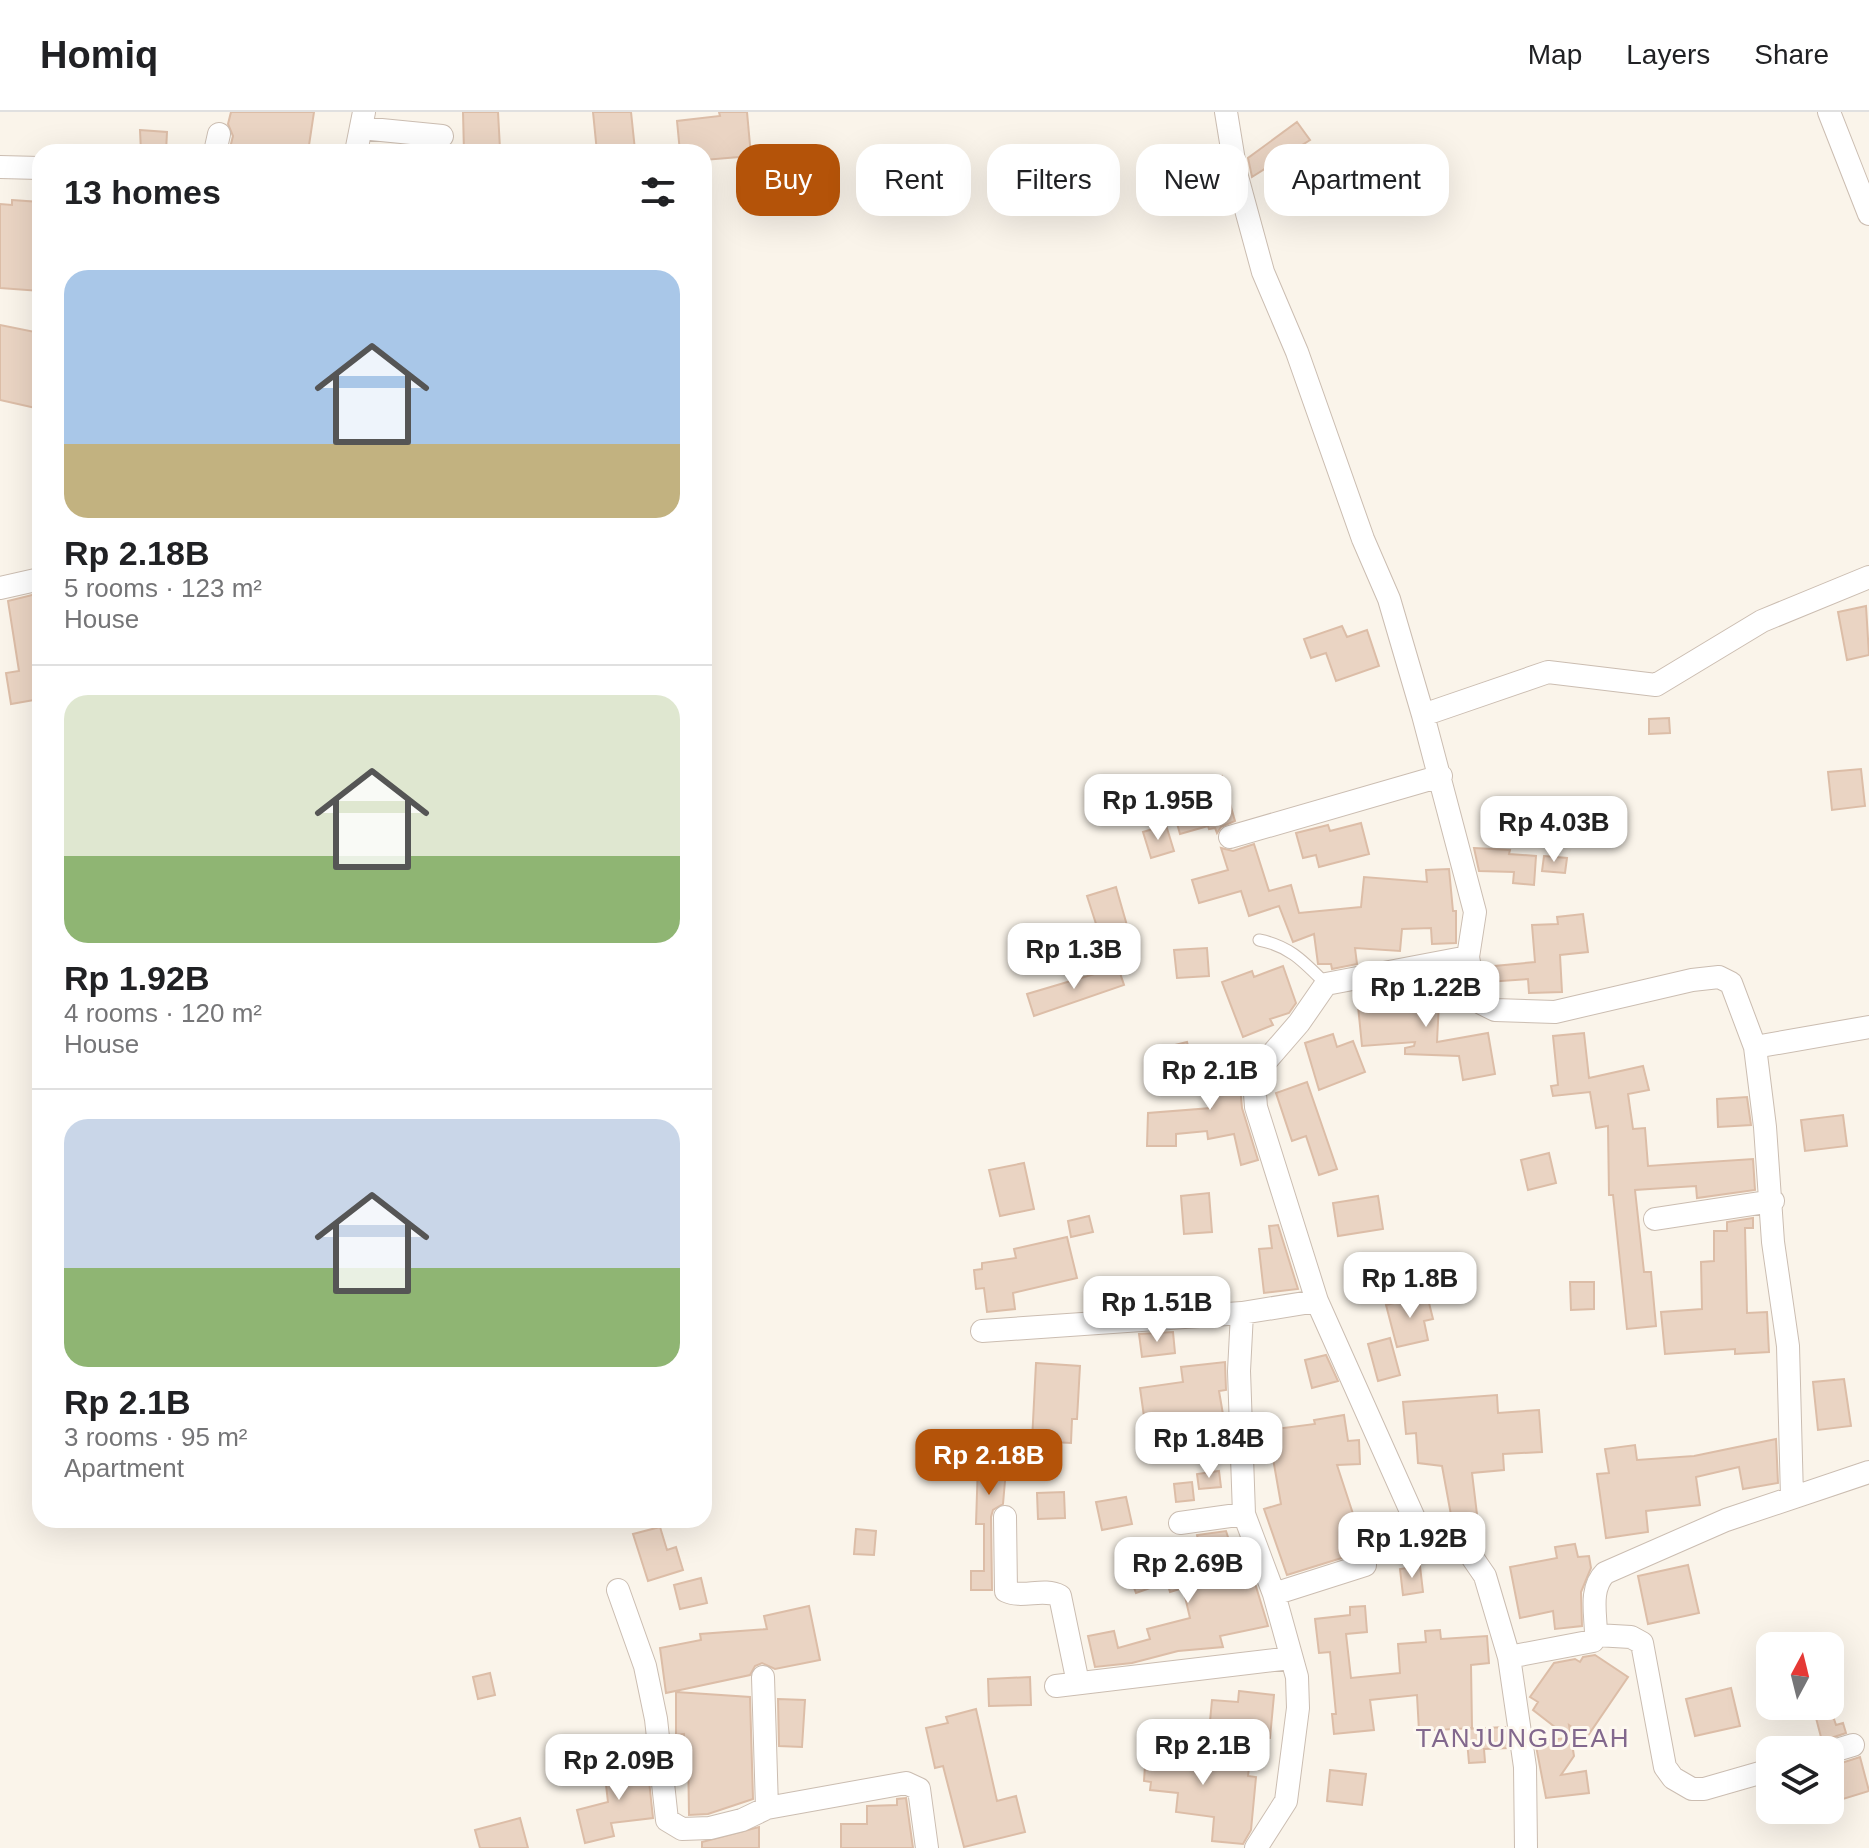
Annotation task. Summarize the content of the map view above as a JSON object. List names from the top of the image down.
{
  "districts": ["TANJUNGDEAH"],
  "north": "top",
  "page": {
    "header": "Homiq",
    "nav": ["Map", "Layers", "Share"],
    "chip": [
      "Buy",
      "Rent",
      "Filters",
      "New",
      "Apartment"
    ],
    "heading": "13 homes",
    "list": [
      {
        "name": "Rp 2.18B",
        "note": "5 rooms · 123 m² · House"
      },
      {
        "name": "Rp 1.92B",
        "note": "4 rooms · 120 m² · House"
      },
      {
        "name": "Rp 2.1B",
        "note": "3 rooms · 95 m² · Apartment"
      }
    ],
    "price": [
      "Rp 1.95B",
      "Rp 4.03B",
      "Rp 1.3B",
      "Rp 1.22B",
      "Rp 2.1B",
      "Rp 1.8B",
      "Rp 1.51B",
      "Rp 1.84B",
      "Rp 2.18B",
      "Rp 1.92B",
      "Rp 2.69B",
      "Rp 2.1B",
      "Rp 2.09B"
    ]
  }
}
